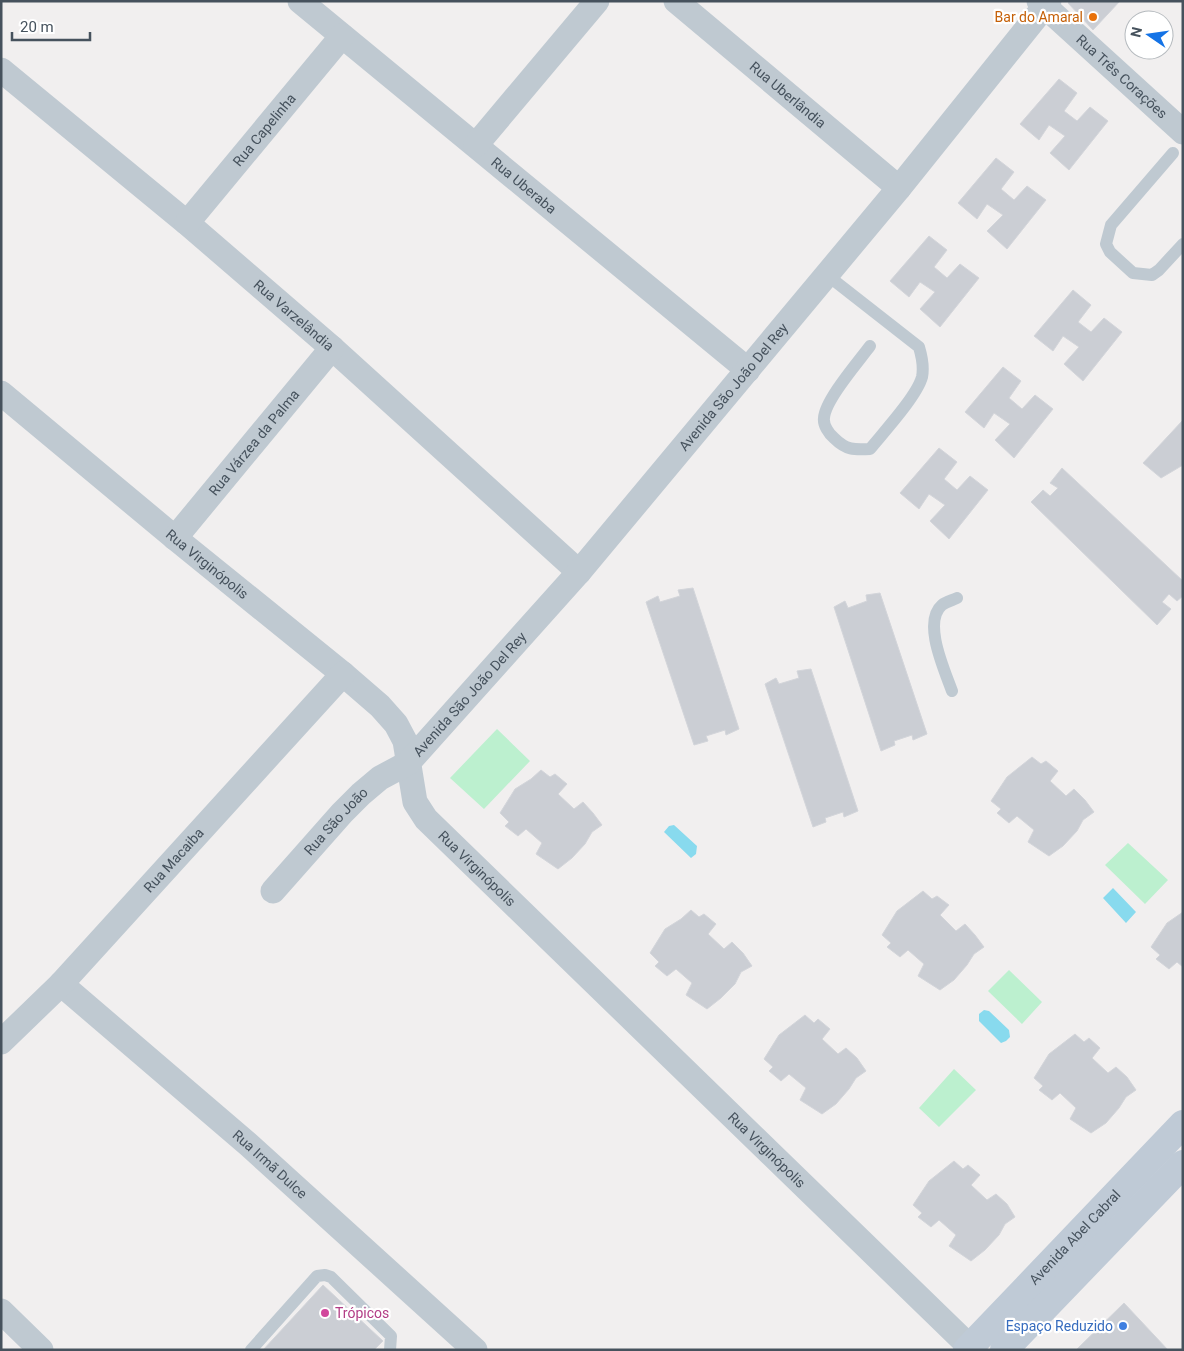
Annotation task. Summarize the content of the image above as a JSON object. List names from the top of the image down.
{
  "streets": {
    "main road": ["Avenida Abel Cabral"],
    "street": [
      "Rua Três Corações",
      "Rua Uberlândia",
      "Rua Capelinha",
      "Rua Uberaba",
      "Rua Varzelândia",
      "Avenida São João Del Rey",
      "Rua Várzea da Palma",
      "Rua Virginópolis",
      "Rua São João",
      "Rua Macaiba",
      "Rua Irmã Dulce"
    ]
  },
  "crossings": [
    ["Rua Três Corações", "Avenida São João Del Rey"],
    ["Rua Uberlândia", "Avenida São João Del Rey"],
    ["Rua Capelinha", "Rua Uberaba"],
    ["Rua Capelinha", "Rua Varzelândia"],
    ["Rua Uberaba", "Avenida São João Del Rey"],
    ["Rua Varzelândia", "Avenida São João Del Rey"],
    ["Rua Varzelândia", "Rua Várzea da Palma"],
    ["Avenida São João Del Rey", "Rua Virginópolis"],
    ["Avenida São João Del Rey", "Rua São João"],
    ["Rua Várzea da Palma", "Rua Virginópolis"],
    ["Rua Virginópolis", "Rua São João"],
    ["Rua Virginópolis", "Rua Macaiba"],
    ["Rua Virginópolis", "Avenida Abel Cabral"],
    ["Rua Macaiba", "Rua Irmã Dulce"]
  ],
  "places": ["Bar do Amaral", "Trópicos", "Espaço Reduzido"],
  "scale_bar": "20 m",
  "north": "left"
}
